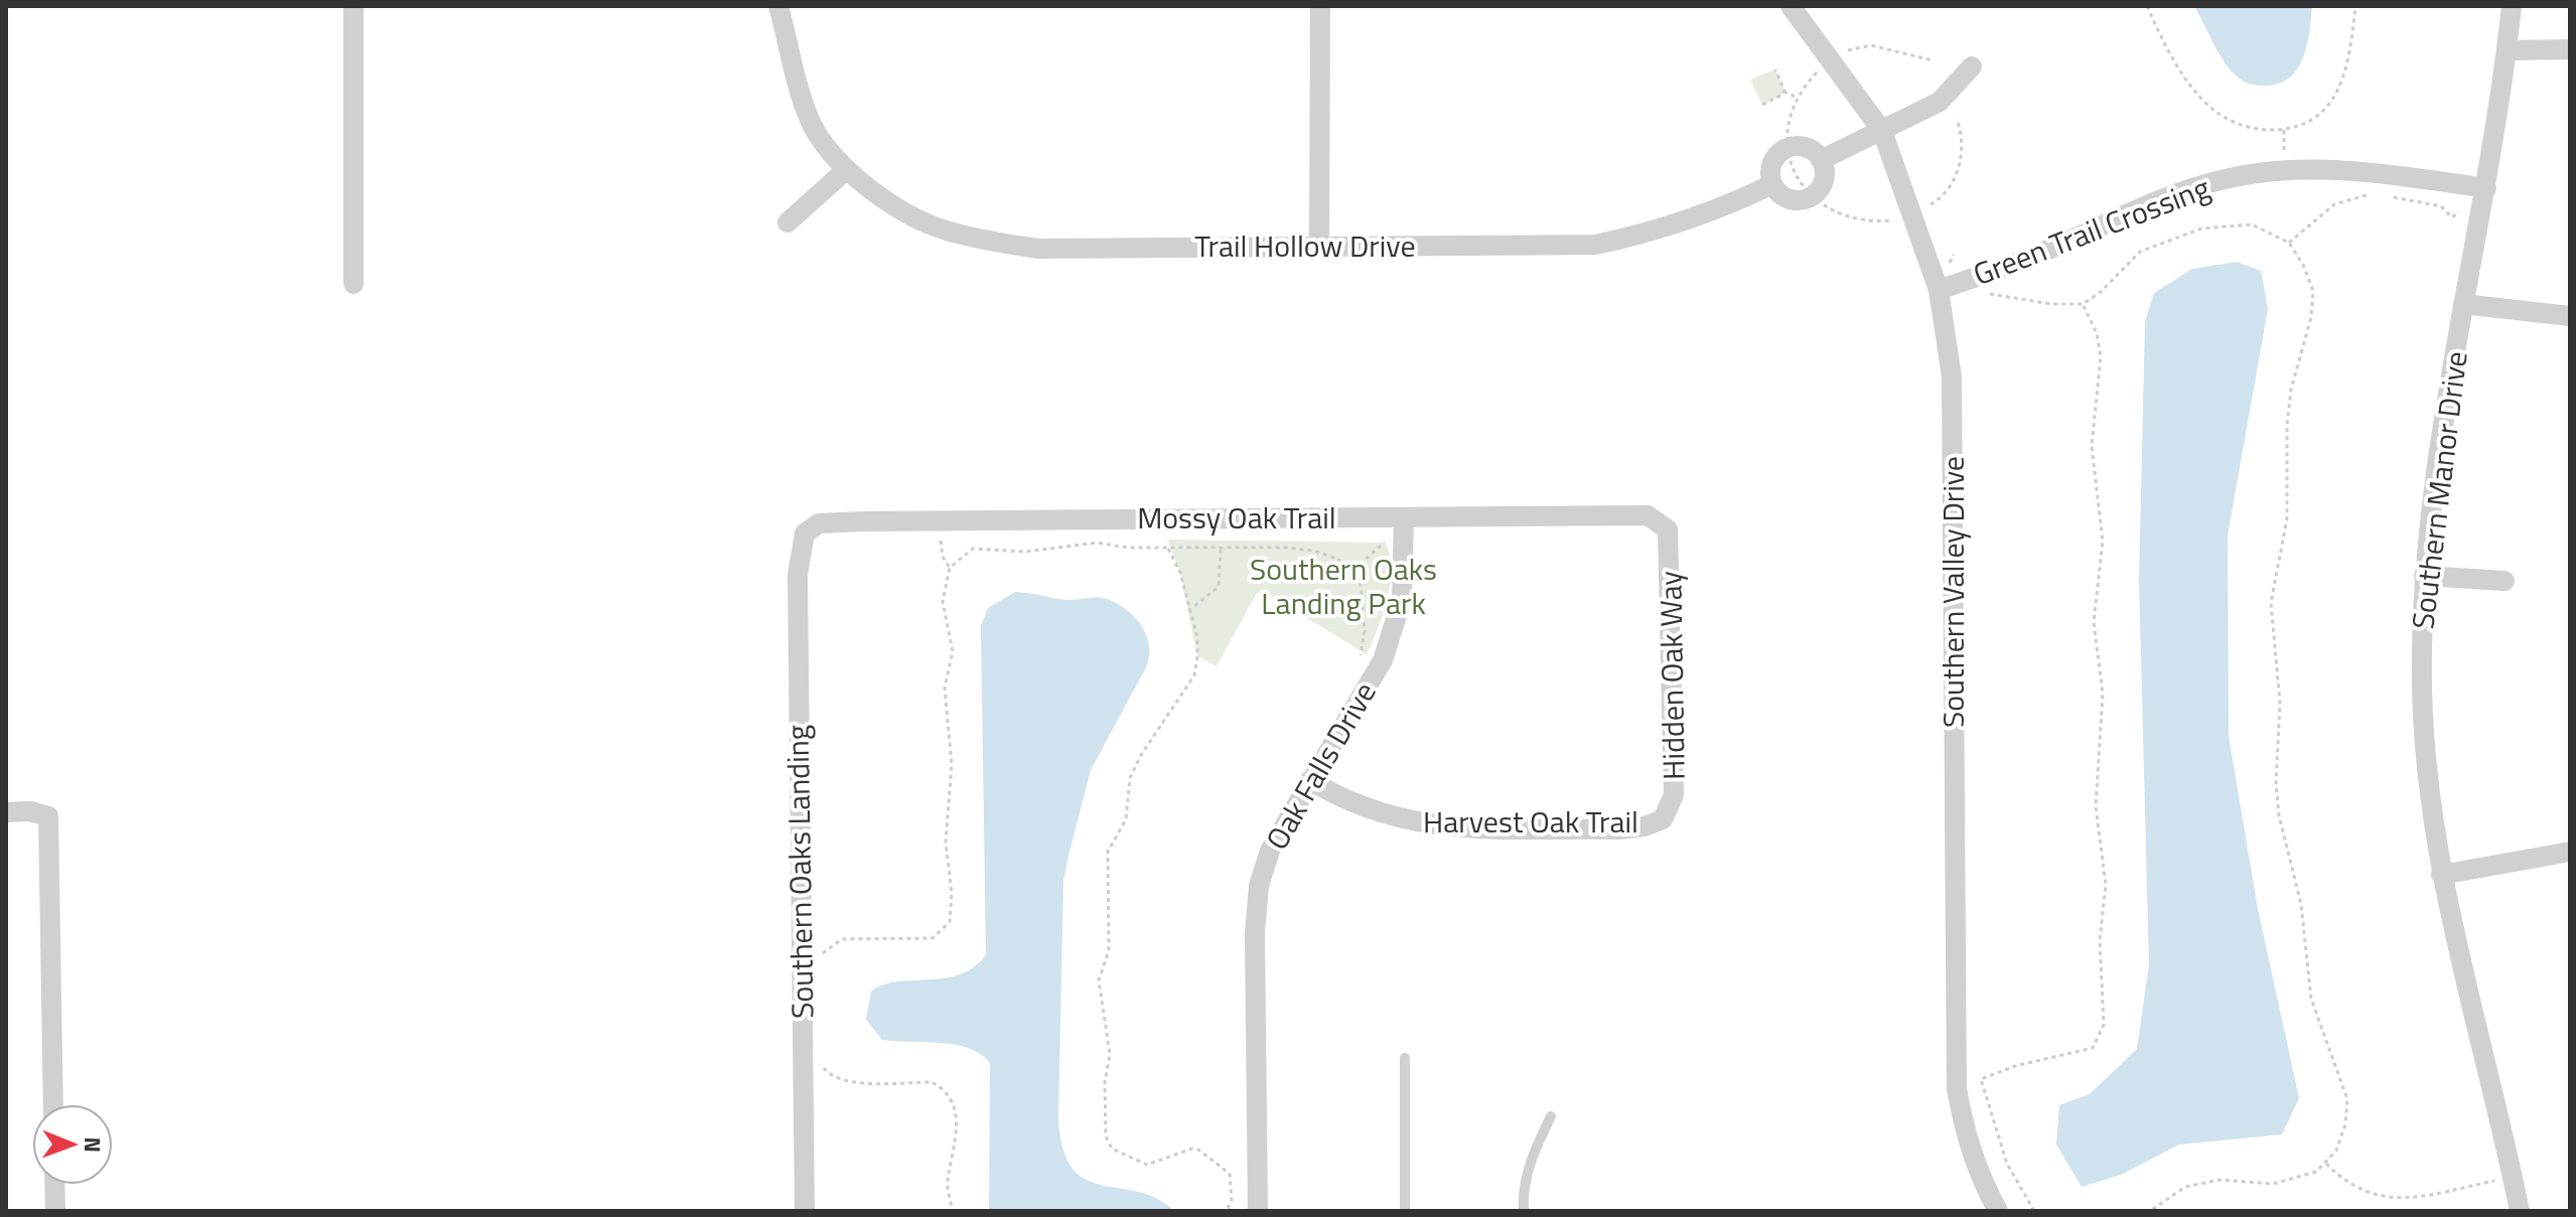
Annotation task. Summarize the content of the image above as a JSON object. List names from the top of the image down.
{
  "streets": {
    "street": [
      "Green Trail Crossing",
      "Trail Hollow Drive",
      "Southern Manor Drive",
      "Mossy Oak Trail",
      "Southern Valley Drive",
      "Hidden Oak Way",
      "Oak Falls Drive",
      "Harvest Oak Trail",
      "Southern Oaks Landing"
    ]
  },
  "crossings": [
    ["Green Trail Crossing", "Southern Manor Drive"],
    ["Green Trail Crossing", "Southern Valley Drive"],
    ["Mossy Oak Trail", "Hidden Oak Way"],
    ["Mossy Oak Trail", "Oak Falls Drive"],
    ["Mossy Oak Trail", "Southern Oaks Landing"],
    ["Hidden Oak Way", "Harvest Oak Trail"],
    ["Oak Falls Drive", "Harvest Oak Trail"]
  ],
  "parks": ["Southern Oaks Landing Park"],
  "north": "right"
}
